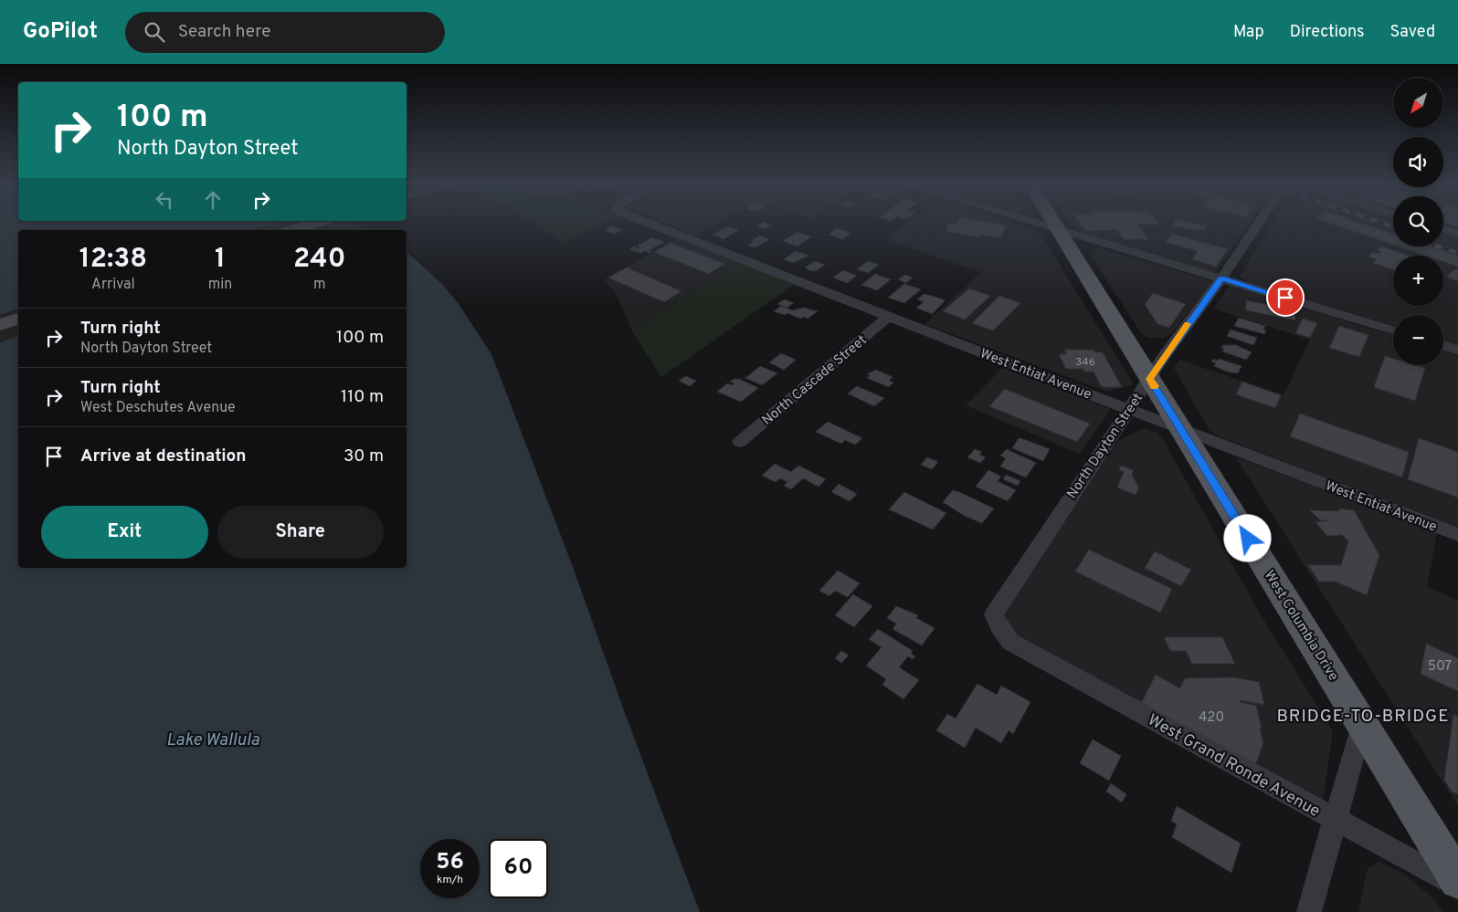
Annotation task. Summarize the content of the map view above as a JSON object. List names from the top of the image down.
{
  "streets": {
    "main road": ["West Columbia Drive"],
    "street": [
      "West Entiat Avenue",
      "North Cascade Street",
      "North Dayton Street",
      "West Grand Ronde Avenue"
    ]
  },
  "crossings": [
    ["West Entiat Avenue", "North Cascade Street"],
    ["West Entiat Avenue", "North Dayton Street"],
    ["West Entiat Avenue", "West Columbia Drive"],
    ["North Dayton Street", "West Columbia Drive"],
    ["North Dayton Street", "West Grand Ronde Avenue"]
  ],
  "districts": ["BRIDGE-TO-BRIDGE"],
  "water": ["Lake Wallula"],
  "house_numbers": ["346", "507", "420"],
  "north": "bottom left",
  "page": {
    "header": "GoPilot",
    "search": "Search here",
    "nav": ["Map", "Directions", "Saved"],
    "map_buttons": ["+", "−"],
    "turn": ["100 m", "North Dayton Street"],
    "eta": [
      "12:38",
      "Arrival",
      "1",
      "min",
      "240",
      "m"
    ],
    "list": [
      {
        "name": "Turn right",
        "note": "North Dayton Street",
        "value": "100 m"
      },
      {
        "name": "Turn right",
        "note": "West Deschutes Avenue",
        "value": "110 m"
      },
      {
        "name": "Arrive at destination",
        "value": "30 m"
      }
    ],
    "buttons": ["Exit", "Share"],
    "speed": "56 km/h",
    "limit": "60"
  }
}
